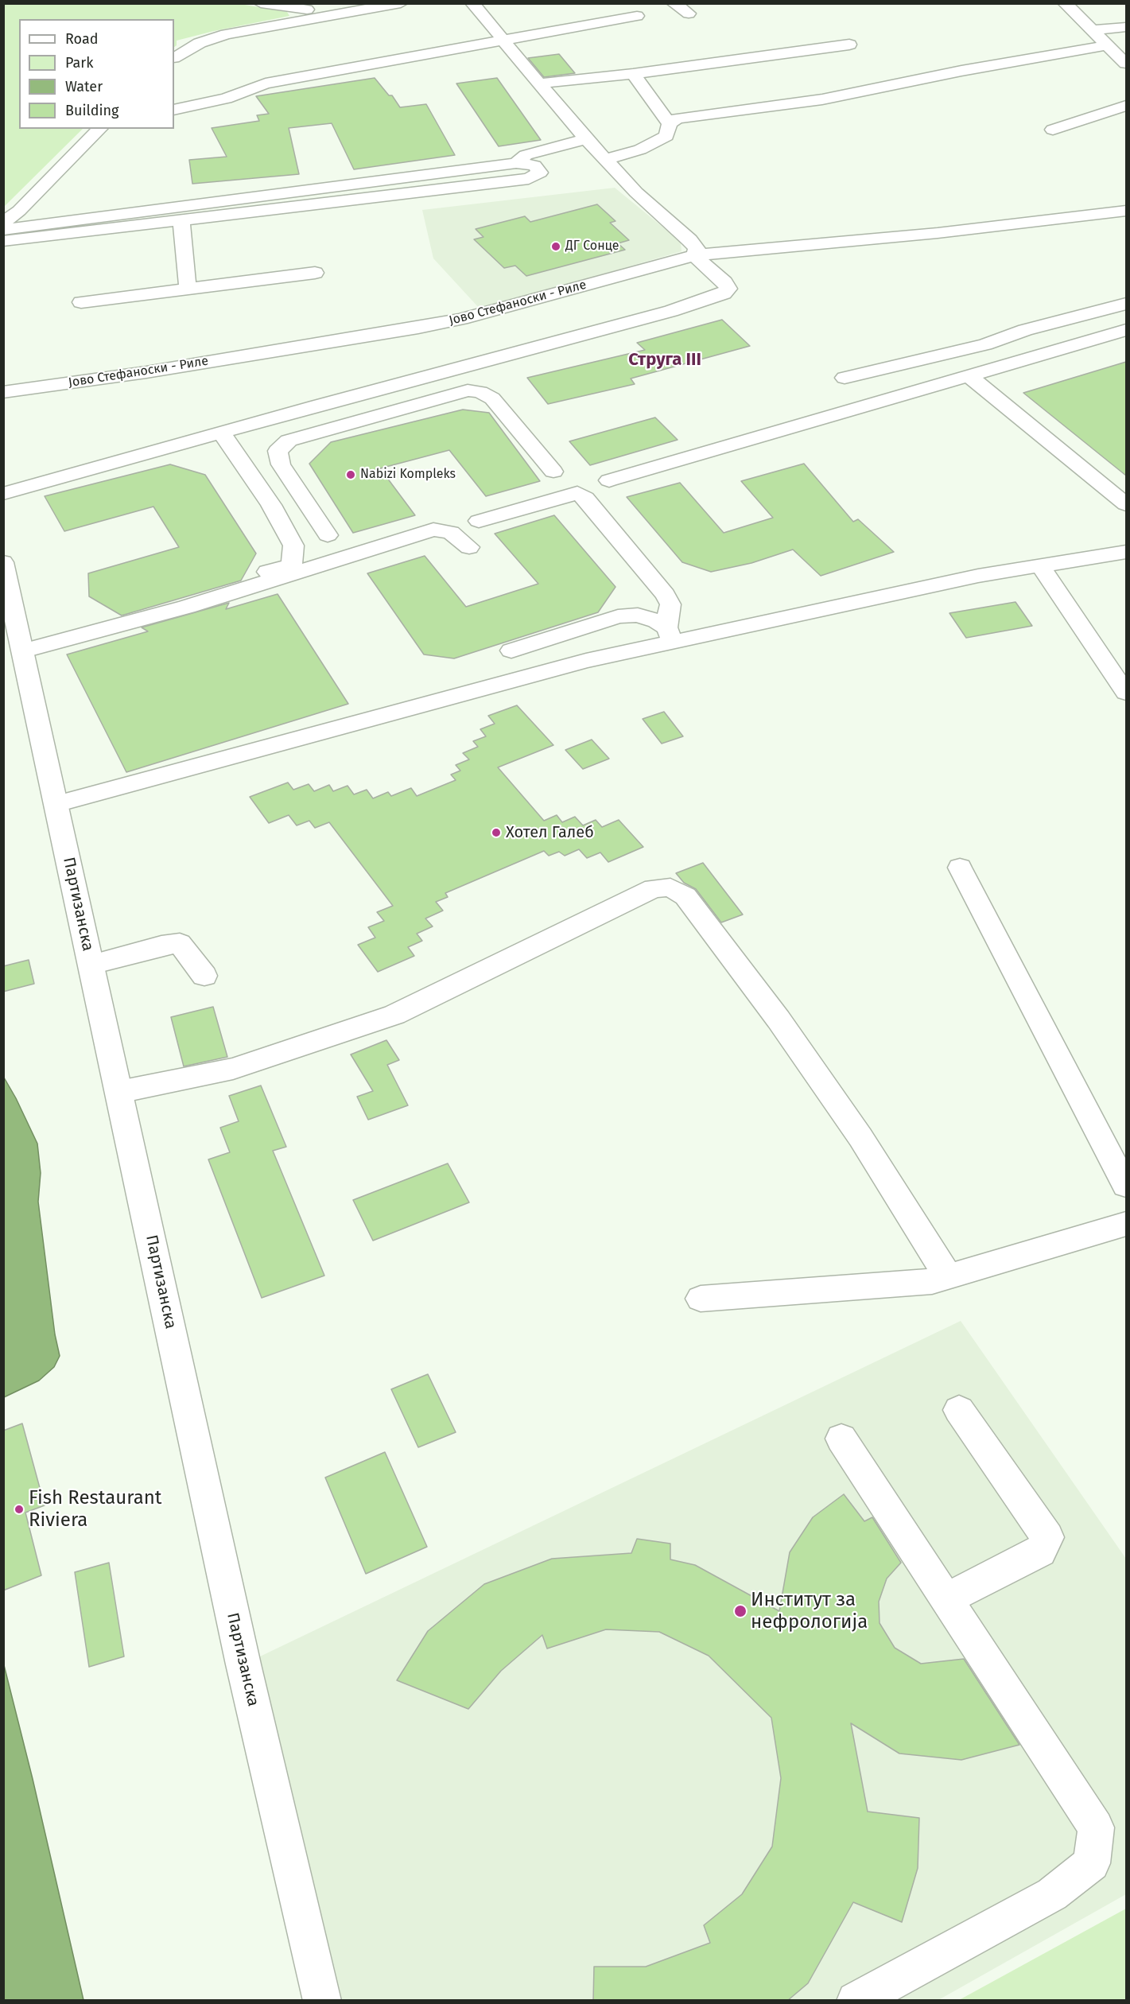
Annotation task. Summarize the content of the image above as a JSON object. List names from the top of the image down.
{
  "streets": {
    "street": ["Јово Стефаноски - Риле", "Партизанска"]
  },
  "districts": ["Струга III"],
  "places": [
    "ДГ Сонце",
    "Nabizi Kompleks",
    "Хотел Галеб",
    "Fish Restaurant Riviera",
    "Институт за нефрологија"
  ],
  "legend": [
    "Road",
    "Park",
    "Water",
    "Building"
  ]
}
